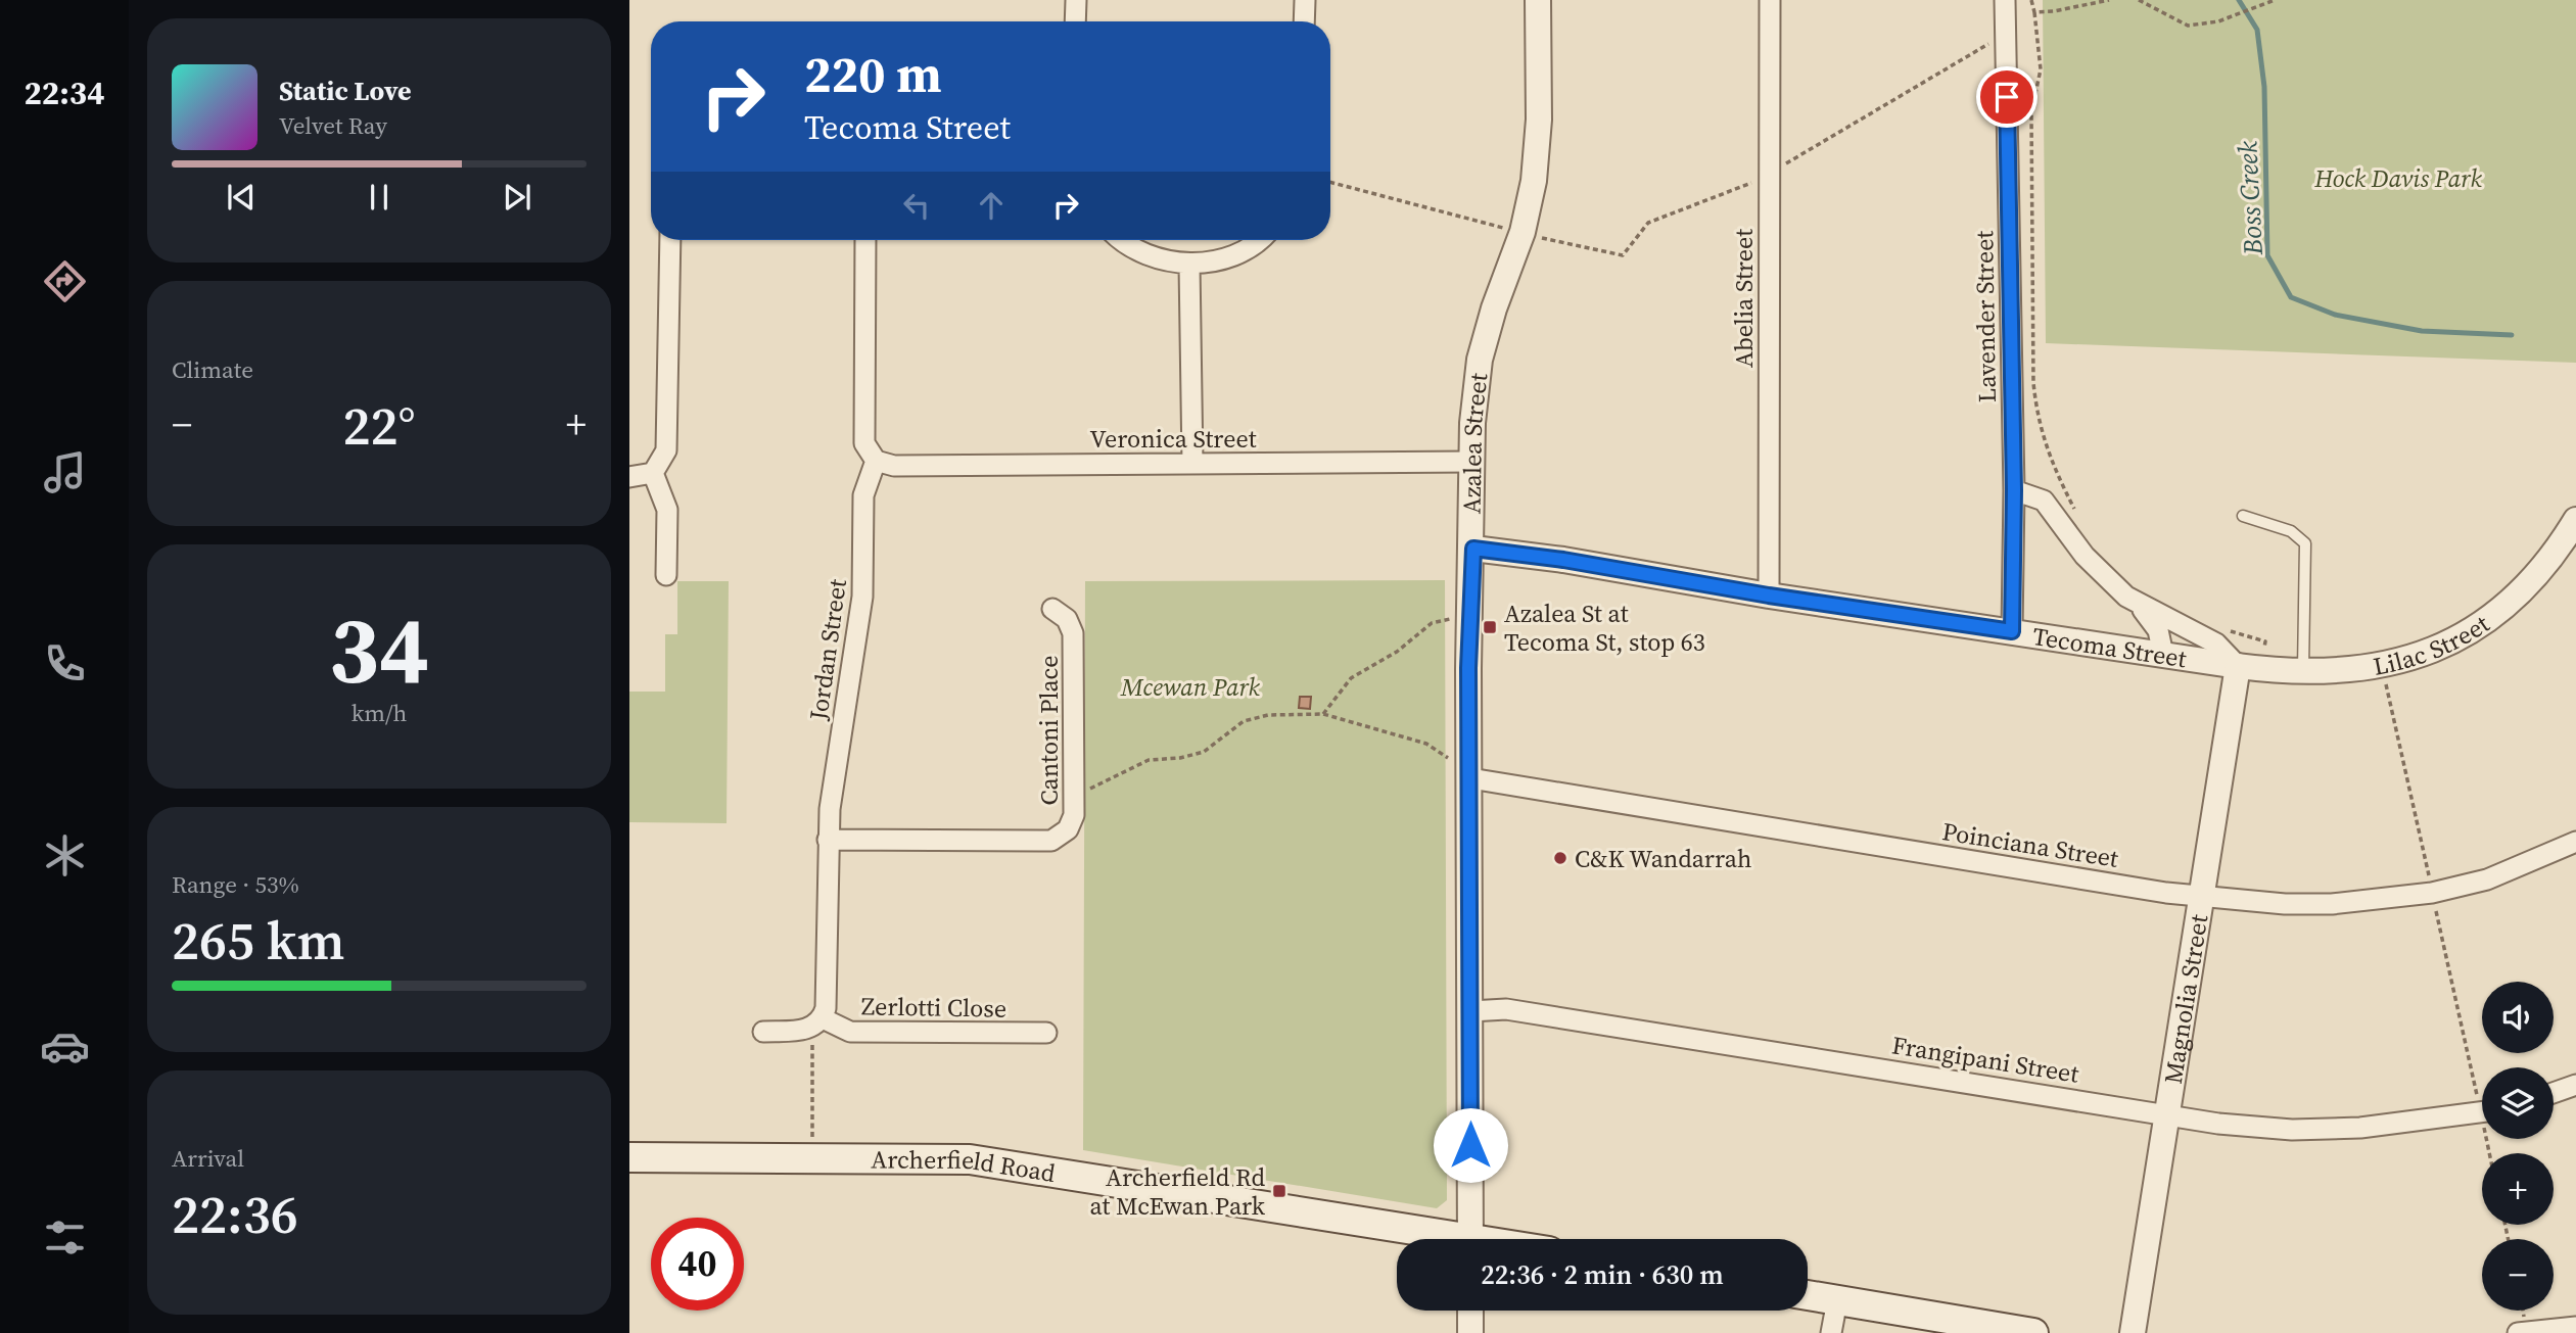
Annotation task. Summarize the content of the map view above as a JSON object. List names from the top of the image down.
{
  "streets": {
    "main road": ["Archerfield Road"],
    "street": [
      "Abelia Street",
      "Lavender Street",
      "Veronica Street",
      "Azalea Street",
      "Lilac Street",
      "Tecoma Street",
      "Jordan Street",
      "Cantoni Place",
      "Poinciana Street",
      "Magnolia Street",
      "Zerlotti Close",
      "Frangipani Street"
    ]
  },
  "crossings": [
    ["Abelia Street", "Tecoma Street"],
    ["Lavender Street", "Tecoma Street"],
    ["Veronica Street", "Azalea Street"],
    ["Veronica Street", "Jordan Street"],
    ["Azalea Street", "Tecoma Street"],
    ["Azalea Street", "Poinciana Street"],
    ["Azalea Street", "Frangipani Street"],
    ["Lilac Street", "Tecoma Street"],
    ["Lilac Street", "Magnolia Street"],
    ["Tecoma Street", "Magnolia Street"],
    ["Jordan Street", "Cantoni Place"],
    ["Jordan Street", "Zerlotti Close"],
    ["Poinciana Street", "Magnolia Street"],
    ["Magnolia Street", "Frangipani Street"]
  ],
  "water": ["Boss Creek"],
  "parks": ["Hock Davis Park", "Mcewan Park"],
  "places": {
    "transit": ["Azalea St at Tecoma St, stop 63", "Archerfield Rd at McEwan Park"],
    "other": ["C&K Wandarrah"]
  },
  "page": {
    "tabs": "22:34",
    "turn": ["220 m", "Tecoma Street"],
    "song": ["Static Love", "Velvet Ray"],
    "tile": [
      "Climate",
      ["34", "km/h"],
      ["Range · 53%", "265 km"],
      ["Arrival", "22:36"]
    ],
    "heat": ["−", "22°", "+"],
    "map_buttons": ["+", "−"],
    "limit": "40",
    "trip": "22:36 · 2 min · 630 m"
  }
}
